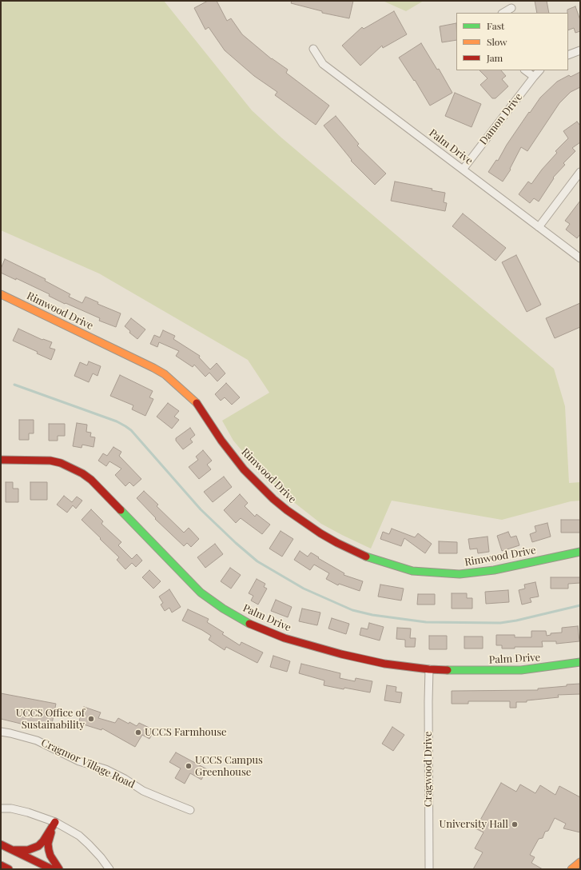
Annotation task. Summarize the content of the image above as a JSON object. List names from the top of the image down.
{
  "streets": {
    "street": [
      "Damon Drive",
      "Palm Drive",
      "Rimwood Drive",
      "Cragmor Village Road",
      "Cragwood Drive"
    ]
  },
  "crossings": [
    ["Damon Drive", "Palm Drive"],
    ["Palm Drive", "Cragwood Drive"]
  ],
  "places": [
    "UCCS Office of Sustainability",
    "UCCS Farmhouse",
    "UCCS Campus Greenhouse",
    "University Hall"
  ],
  "legend": ["Fast", "Slow", "Jam"]
}
